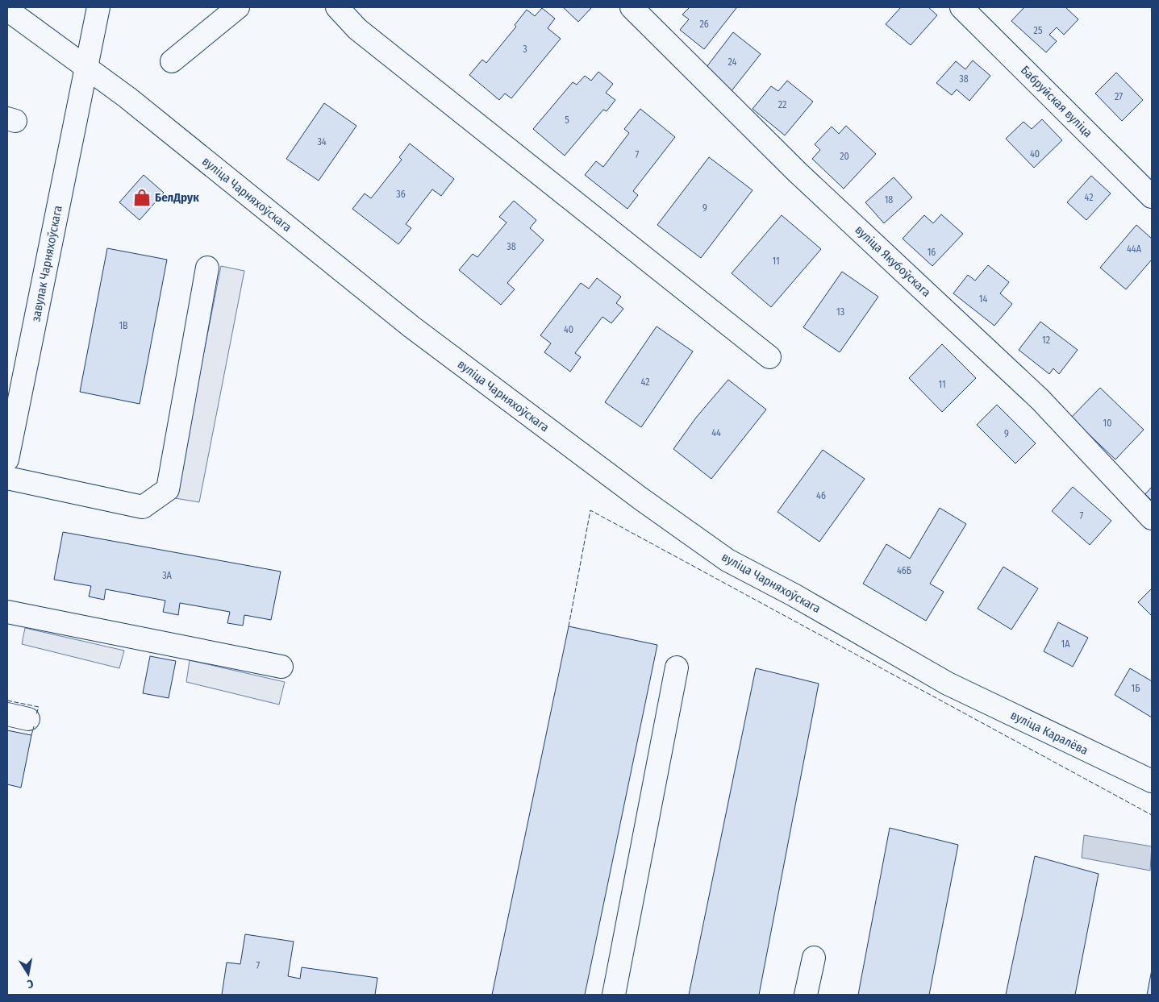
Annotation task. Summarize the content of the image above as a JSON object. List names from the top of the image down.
{
  "streets": {
    "street": [
      "Бабруйская вуліца",
      "вуліца Чарняхоўскага",
      "вуліца Якубоўскага",
      "завулак Чарняхоўскага",
      "вуліца Каралёва"
    ]
  },
  "crossings": [
    ["вуліца Чарняхоўскага", "завулак Чарняхоўскага"],
    ["вуліца Чарняхоўскага", "вуліца Каралёва"]
  ],
  "places": {
    "shop": ["БелДрук"]
  },
  "house_numbers": [
    "26",
    "25",
    "3",
    "24",
    "38",
    "27",
    "22",
    "5",
    "34",
    "40",
    "7",
    "20",
    "36",
    "42",
    "18",
    "9",
    "38",
    "44А",
    "16",
    "11",
    "14",
    "13",
    "1В",
    "40",
    "12",
    "42",
    "11",
    "10",
    "44",
    "9",
    "46",
    "7",
    "46Б",
    "3А",
    "1А",
    "1Б",
    "7"
  ],
  "north": "bottom"
}
